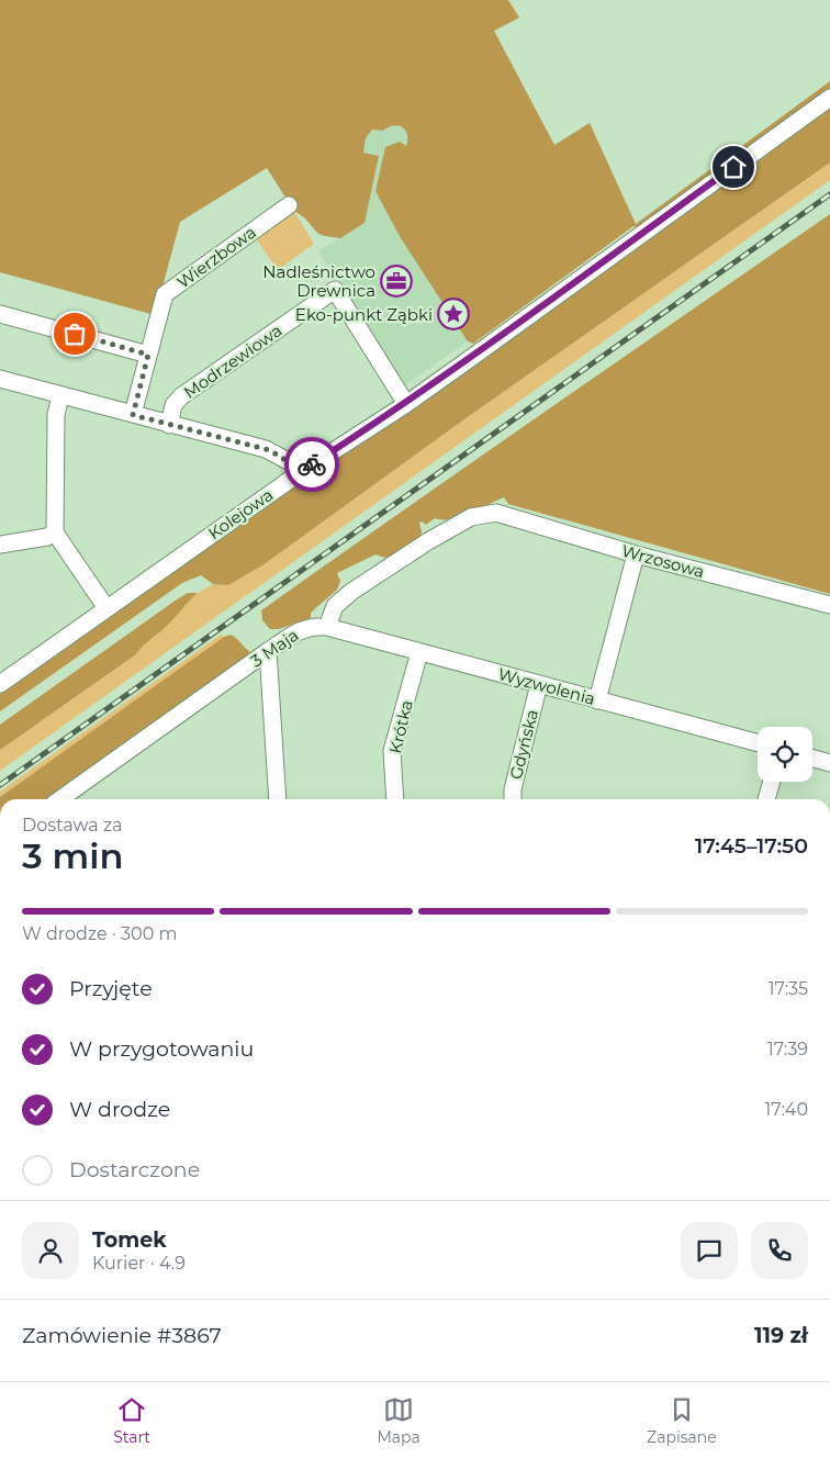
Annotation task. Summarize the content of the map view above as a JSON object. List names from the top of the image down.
{
  "streets": {
    "street": [
      "Wierzbowa",
      "Modrzewiowa",
      "Kolejowa",
      "Wrzosowa",
      "3 Maja",
      "Wyzwolenia",
      "Krótka",
      "Gdyńska"
    ]
  },
  "crossings": [
    ["Modrzewiowa", "Kolejowa"],
    ["Wrzosowa", "3 Maja"],
    ["Wrzosowa", "Wyzwolenia"],
    ["3 Maja", "Wyzwolenia"],
    ["Wyzwolenia", "Krótka"],
    ["Wyzwolenia", "Gdyńska"]
  ],
  "places": {
    "office": ["Nadleśnictwo Drewnica"],
    "place": ["Eko-punkt Ząbki"]
  },
  "page": {
    "heading": ["3 min", "Dostawa za", "17:45–17:50"],
    "panel": [
      "Tomek",
      "Kurier · 4.9",
      "Zamówienie #3867",
      "119 zł"
    ],
    "bar": "W drodze · 300 m",
    "list": [
      ["Przyjęte", "17:35"],
      ["W przygotowaniu", "17:39"],
      ["W drodze", "17:40"],
      "Dostarczone"
    ],
    "tabs": ["Start", "Mapa", "Zapisane"]
  }
}
